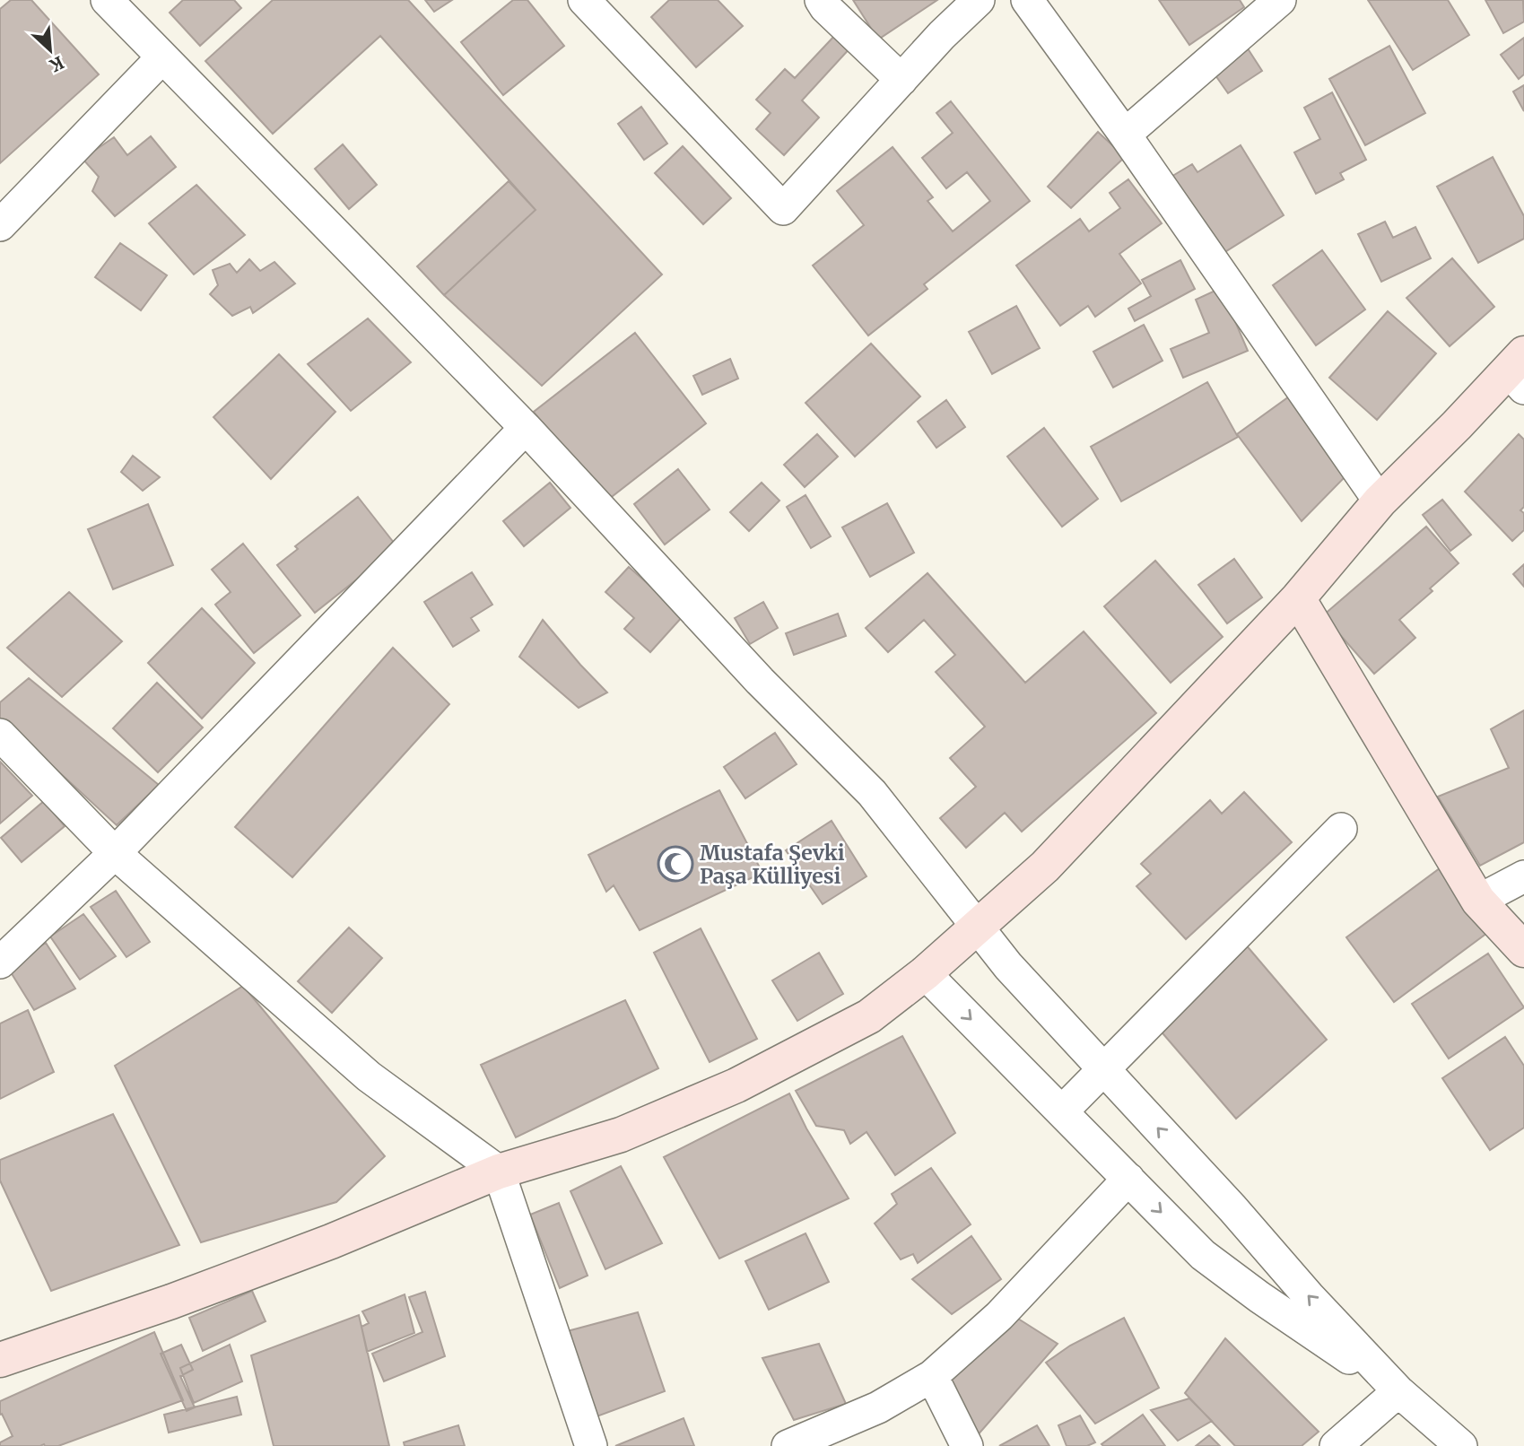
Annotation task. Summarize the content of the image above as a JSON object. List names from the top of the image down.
{
  "places": {
    "mosque": ["Mustafa Şevki Paşa Külliyesi"]
  },
  "north": "bottom right"
}
